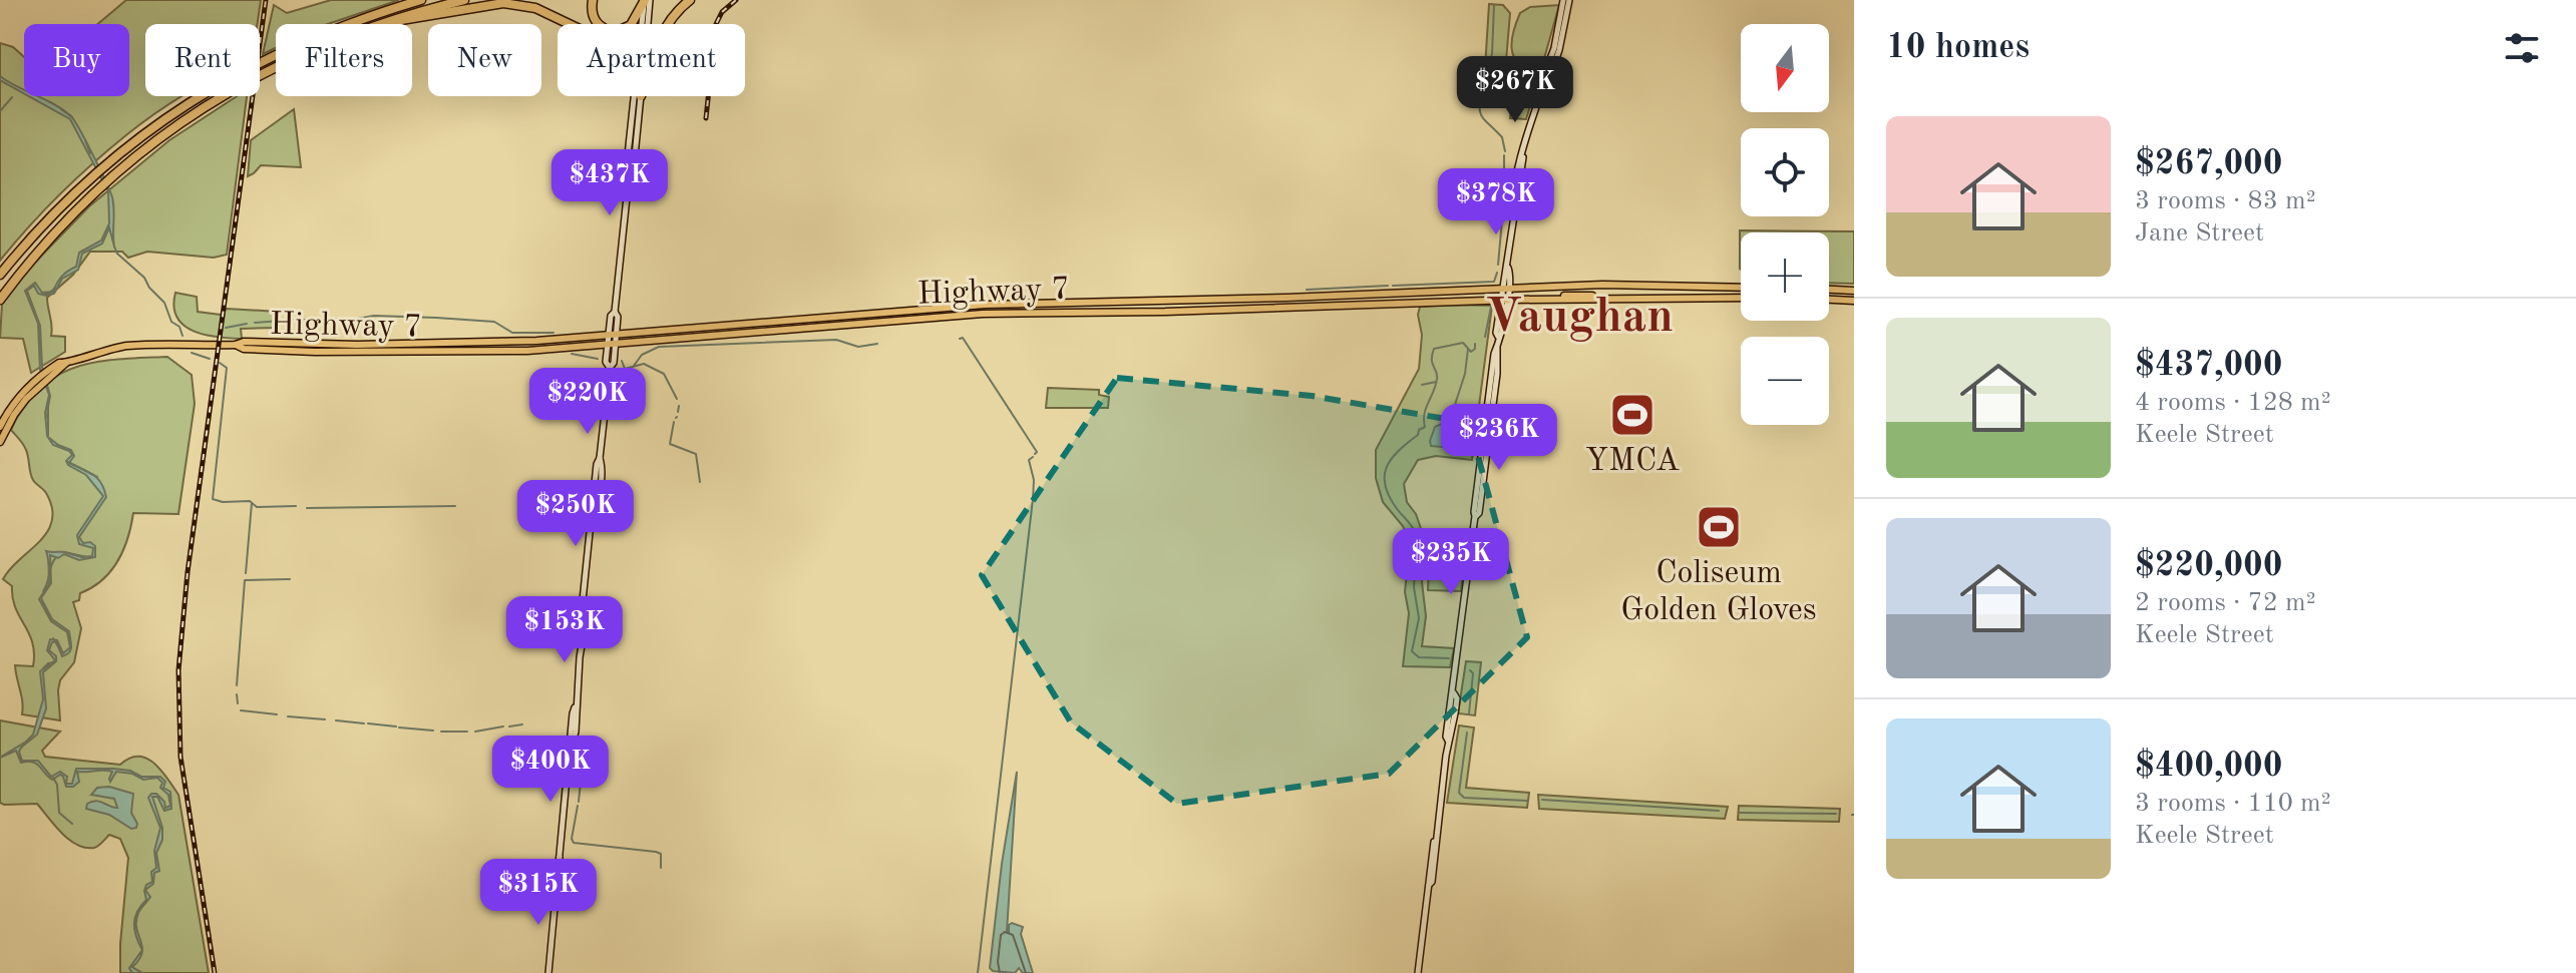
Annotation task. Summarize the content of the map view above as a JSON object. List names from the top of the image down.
{
  "streets": {
    "main road": ["Highway 7"]
  },
  "districts": ["Vaughan"],
  "places": {
    "sports": ["YMCA", "Coliseum Golden Gloves"]
  },
  "north": "bottom",
  "page": {
    "heading": "10 homes",
    "map_buttons": ["+", "−"],
    "chip": [
      "Buy",
      "Rent",
      "Filters",
      "New",
      "Apartment"
    ],
    "price": [
      "$267K",
      "$437K",
      "$378K",
      "$220K",
      "$236K",
      "$250K",
      "$235K",
      "$153K",
      "$400K",
      "$315K"
    ],
    "list": [
      {
        "name": "$267,000",
        "note": "3 rooms · 83 m² · Jane Street"
      },
      {
        "name": "$437,000",
        "note": "4 rooms · 128 m² · Keele Street"
      },
      {
        "name": "$220,000",
        "note": "2 rooms · 72 m² · Keele Street"
      },
      {
        "name": "$400,000",
        "note": "3 rooms · 110 m² · Keele Street"
      }
    ]
  }
}
